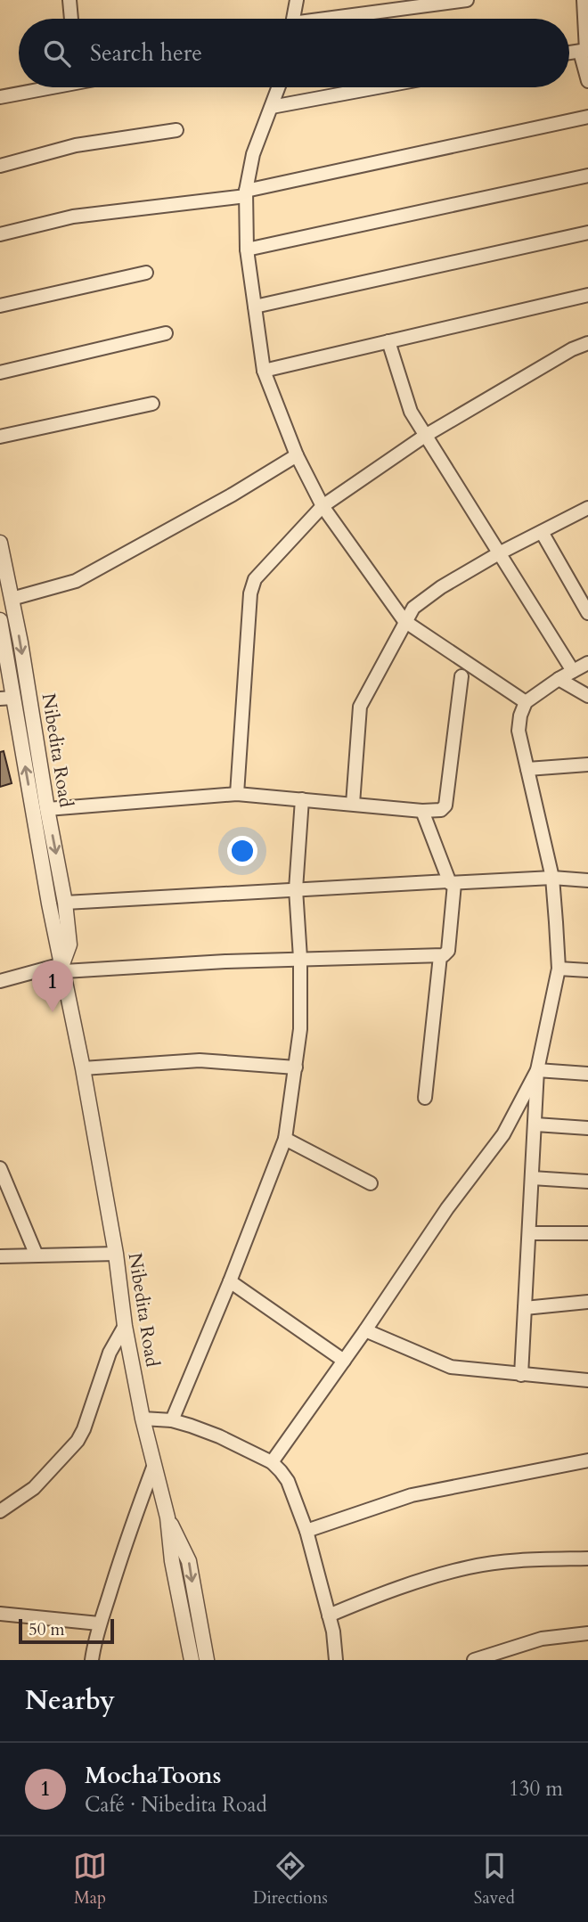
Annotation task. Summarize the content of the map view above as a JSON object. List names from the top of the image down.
{
  "streets": {
    "street": ["Nibedita Road"]
  },
  "scale_bar": "50 m",
  "page": {
    "search": "Search here",
    "pins": "1",
    "scale": "50 m",
    "heading": "Nearby",
    "list": [
      {
        "mark": "1",
        "name": "MochaToons",
        "note": "Café · Nibedita Road",
        "value": "130 m"
      }
    ],
    "nav": ["Map", "Directions", "Saved"]
  }
}
